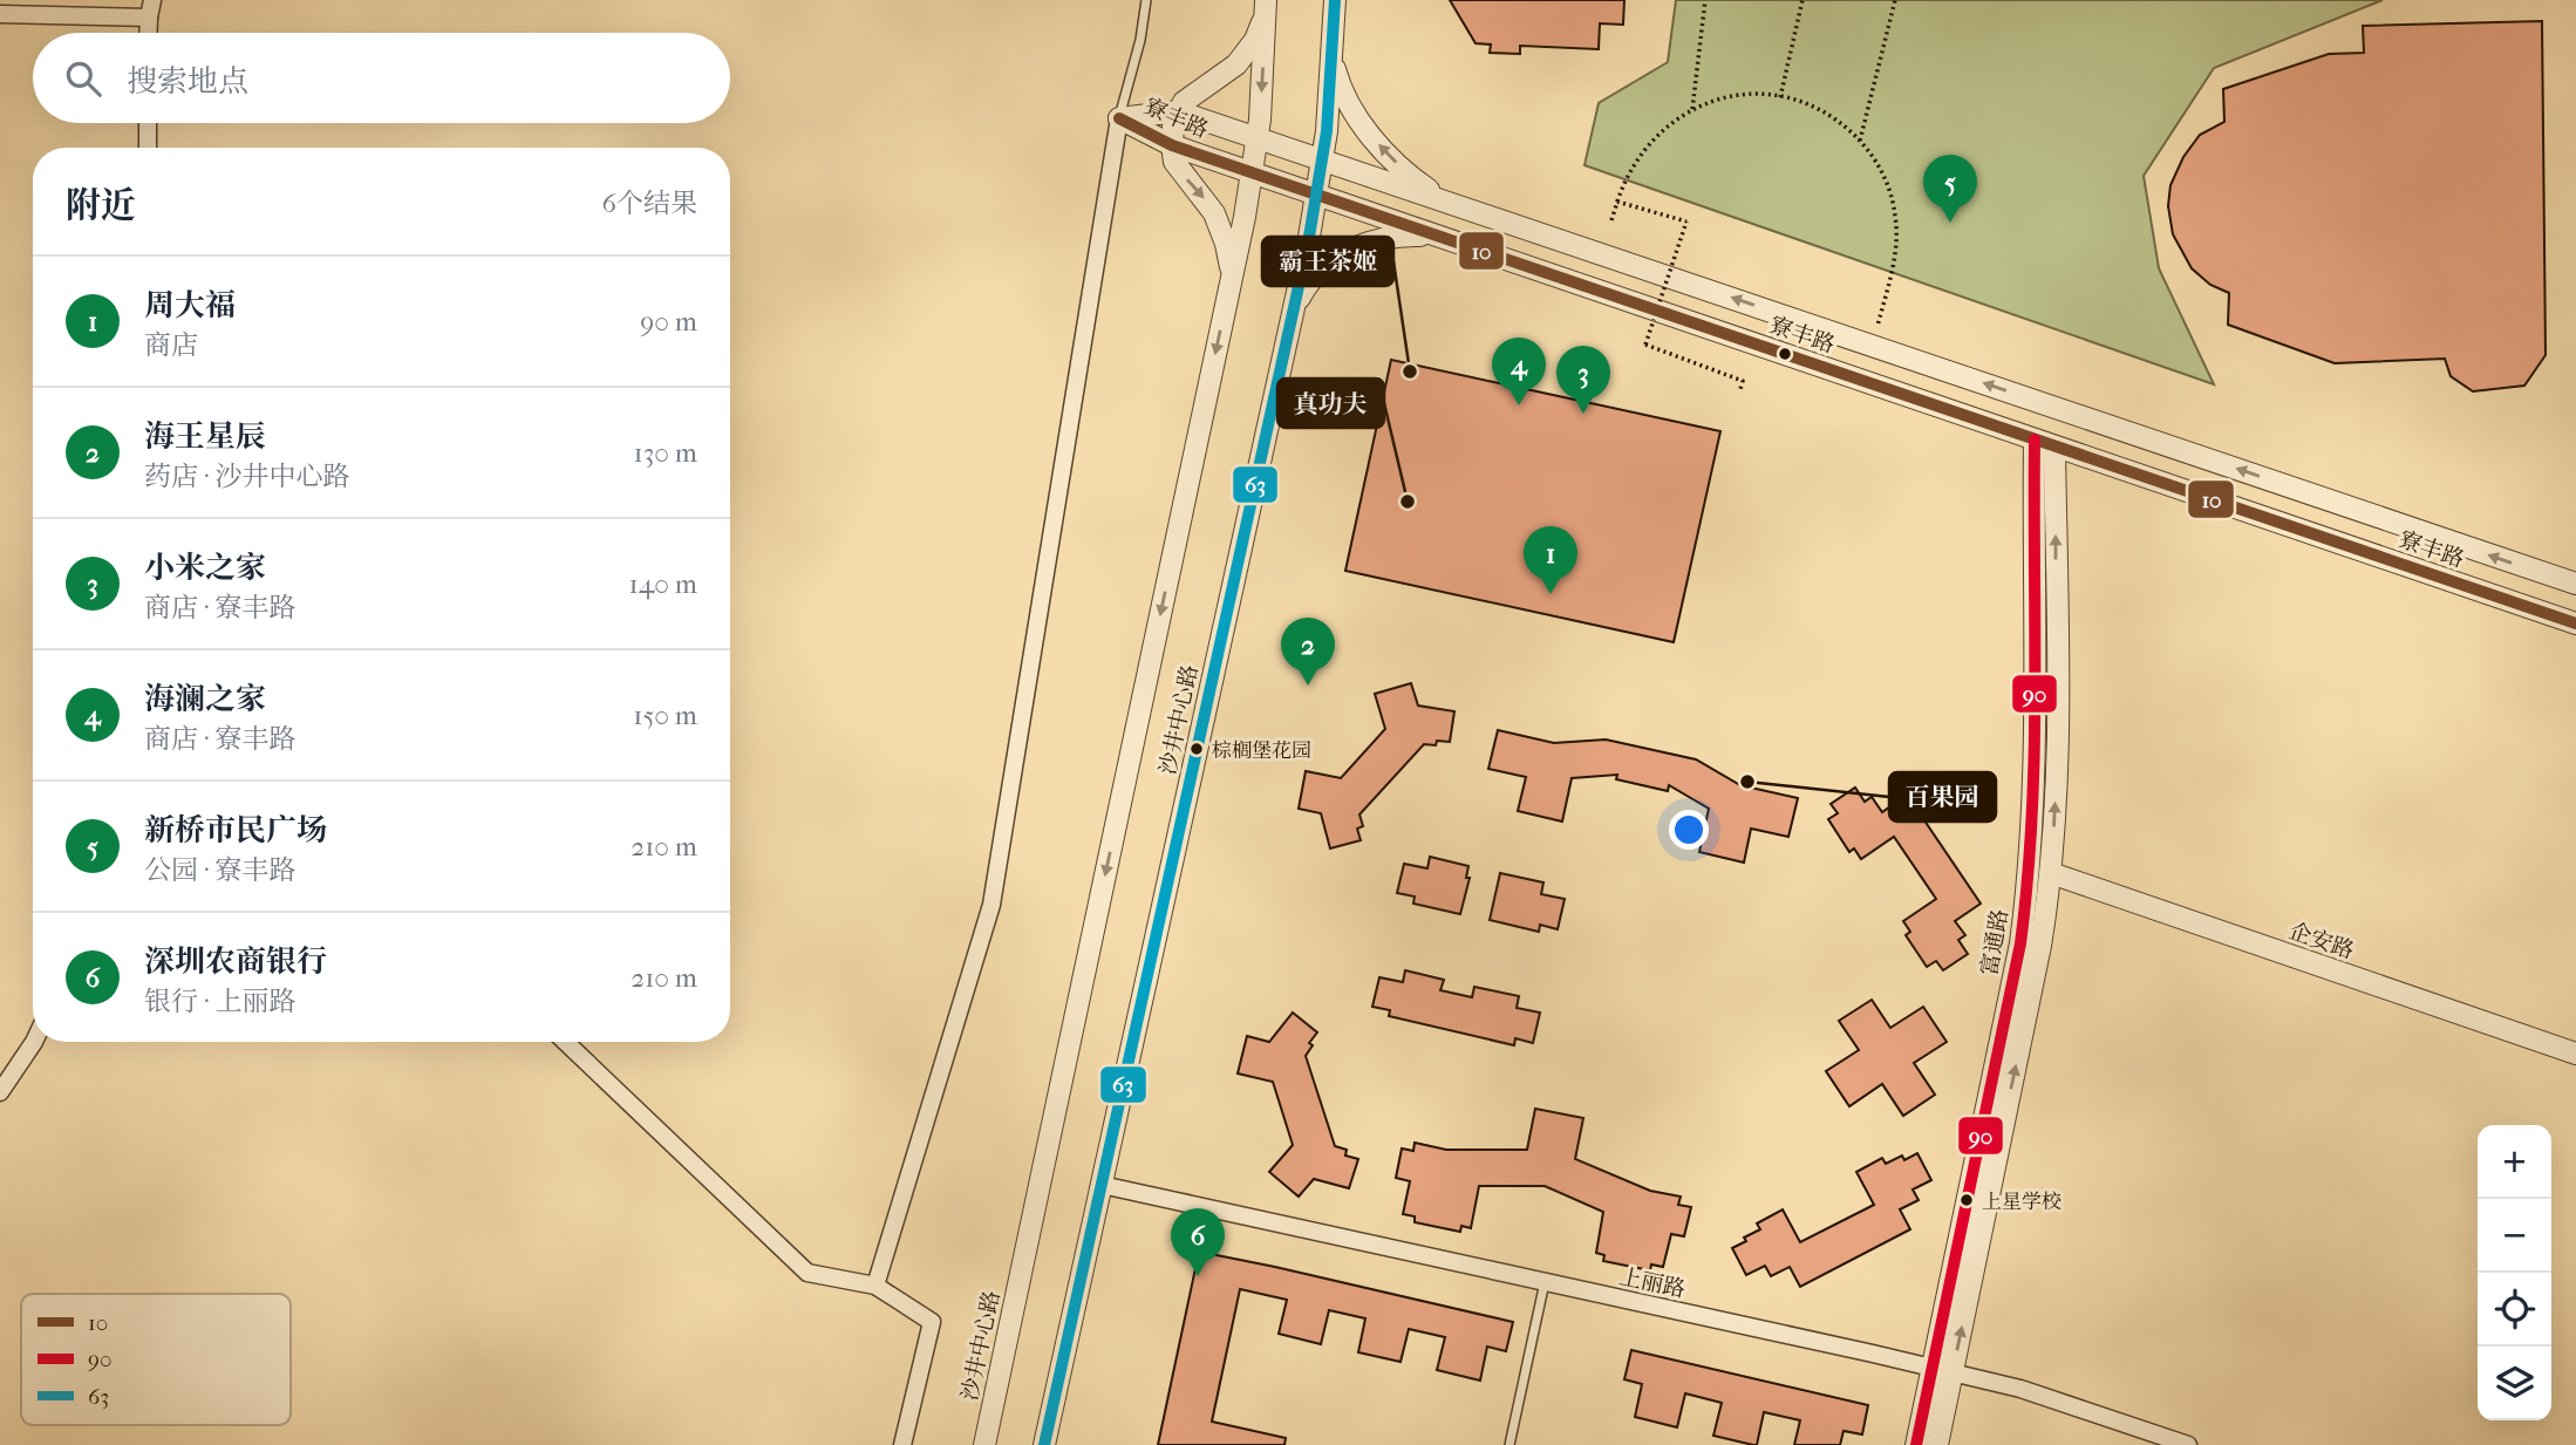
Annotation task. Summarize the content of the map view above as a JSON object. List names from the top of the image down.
{
  "streets": {
    "street": [
      "寮丰路",
      "沙井中心路",
      "企安路",
      "富通路",
      "上丽路"
    ]
  },
  "crossings": [
    ["寮丰路", "沙井中心路"],
    ["寮丰路", "富通路"],
    ["沙井中心路", "上丽路"],
    ["企安路", "富通路"],
    ["富通路", "上丽路"]
  ],
  "places": [
    "霸王茶姬",
    "真功夫",
    "棕榈堡花园",
    "百果园",
    "上星学校"
  ],
  "lines": ["transit line 63", "transit line 10", "transit line 90"],
  "legend": ["10", "90", "63"],
  "page": {
    "search": "搜索地点",
    "heading": ["附近", "6个结果"],
    "pins": [
      "5",
      "4",
      "3",
      "1",
      "2",
      "6"
    ],
    "list": [
      {
        "mark": "1",
        "name": "周大福",
        "note": "商店",
        "value": "90 m"
      },
      {
        "mark": "2",
        "name": "海王星辰",
        "note": "药店 · 沙井中心路",
        "value": "130 m"
      },
      {
        "mark": "3",
        "name": "小米之家",
        "note": "商店 · 寮丰路",
        "value": "140 m"
      },
      {
        "mark": "4",
        "name": "海澜之家",
        "note": "商店 · 寮丰路",
        "value": "150 m"
      },
      {
        "mark": "5",
        "name": "新桥市民广场",
        "note": "公园 · 寮丰路",
        "value": "210 m"
      },
      {
        "mark": "6",
        "name": "深圳农商银行",
        "note": "银行 · 上丽路",
        "value": "210 m"
      }
    ],
    "map_buttons": ["+", "−"]
  }
}
